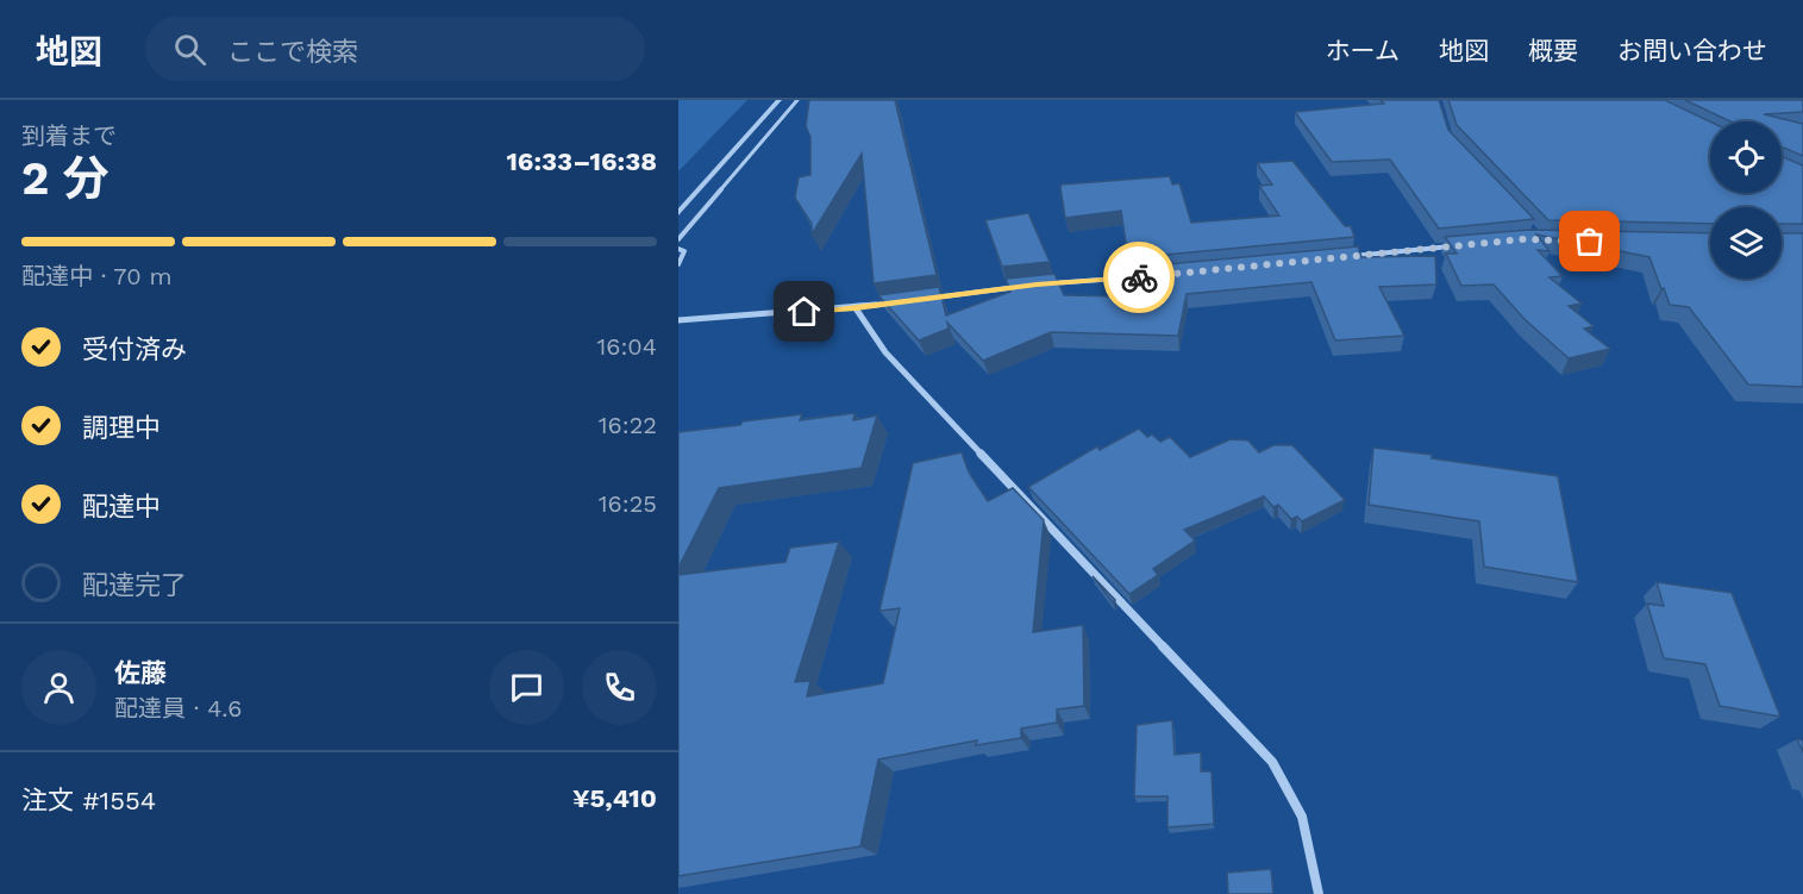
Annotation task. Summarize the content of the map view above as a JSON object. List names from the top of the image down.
{
  "page": {
    "header": "地図",
    "search": "ここで検索",
    "nav": [
      "ホーム",
      "地図",
      "概要",
      "お問い合わせ"
    ],
    "heading": ["2 分", "到着まで", "16:33–16:38"],
    "panel": [
      "佐藤",
      "配達員 · 4.6",
      "注文 #1554",
      "¥5,410"
    ],
    "bar": "配達中 · 70 m",
    "list": [
      ["受付済み", "16:04"],
      ["調理中", "16:22"],
      ["配達中", "16:25"],
      "配達完了"
    ]
  }
}
